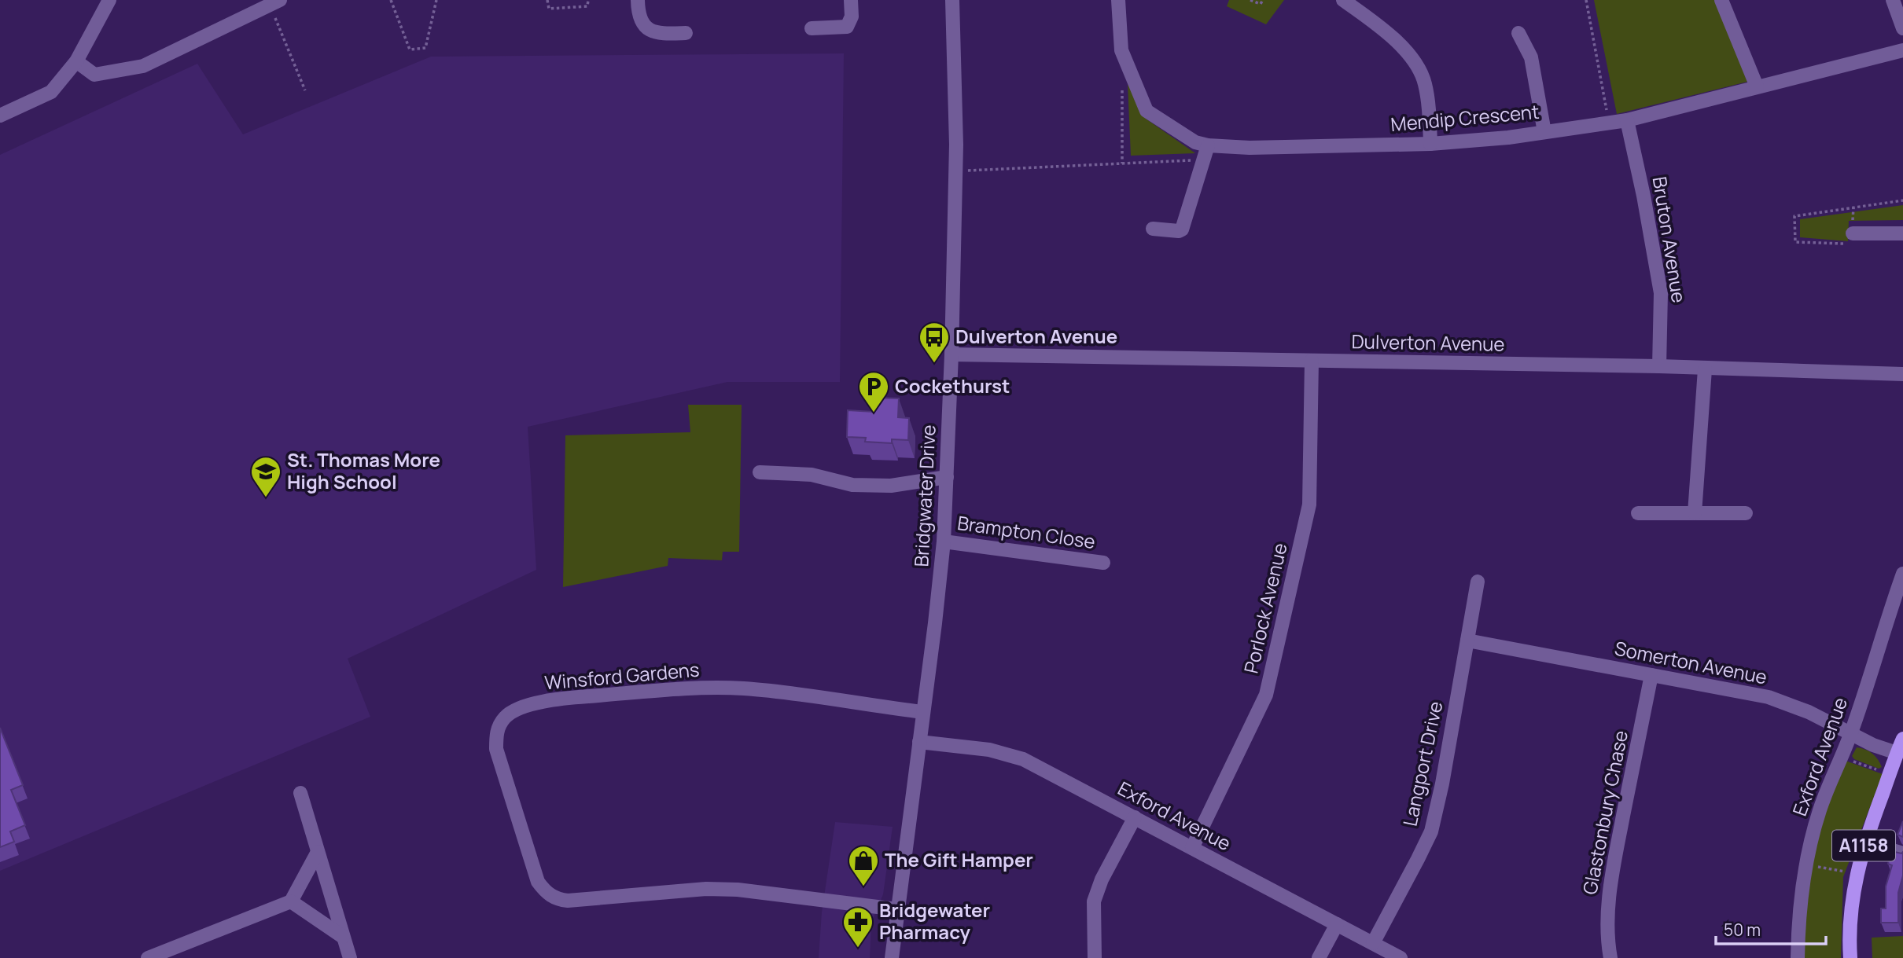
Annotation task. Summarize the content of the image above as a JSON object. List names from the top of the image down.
{
  "streets": {
    "main road": ["A1158"],
    "street": [
      "Mendip Crescent",
      "Bruton Avenue",
      "Dulverton Avenue",
      "Bridgwater Drive",
      "Brampton Close",
      "Porlock Avenue",
      "Somerton Avenue",
      "Winsford Gardens",
      "Exford Avenue",
      "Langport Drive",
      "Glastonbury Chase"
    ]
  },
  "crossings": [
    ["Mendip Crescent", "Bruton Avenue"],
    ["Bruton Avenue", "Dulverton Avenue"],
    ["Dulverton Avenue", "Bridgwater Drive"],
    ["Dulverton Avenue", "Porlock Avenue"],
    ["Bridgwater Drive", "Brampton Close"],
    ["Bridgwater Drive", "Winsford Gardens"],
    ["Bridgwater Drive", "Exford Avenue"],
    ["Porlock Avenue", "Exford Avenue"],
    ["Somerton Avenue", "Exford Avenue"],
    ["Somerton Avenue", "Langport Drive"],
    ["Somerton Avenue", "Glastonbury Chase"],
    ["Somerton Avenue", "A1158"],
    ["Exford Avenue", "Langport Drive"]
  ],
  "places": {
    "bus stop": ["Dulverton Avenue"],
    "parking": ["Cockethurst"],
    "school or university": ["St. Thomas More High School"],
    "shop": ["The Gift Hamper"],
    "pharmacy": ["Bridgewater Pharmacy"]
  },
  "scale_bar": "50 m"
}
